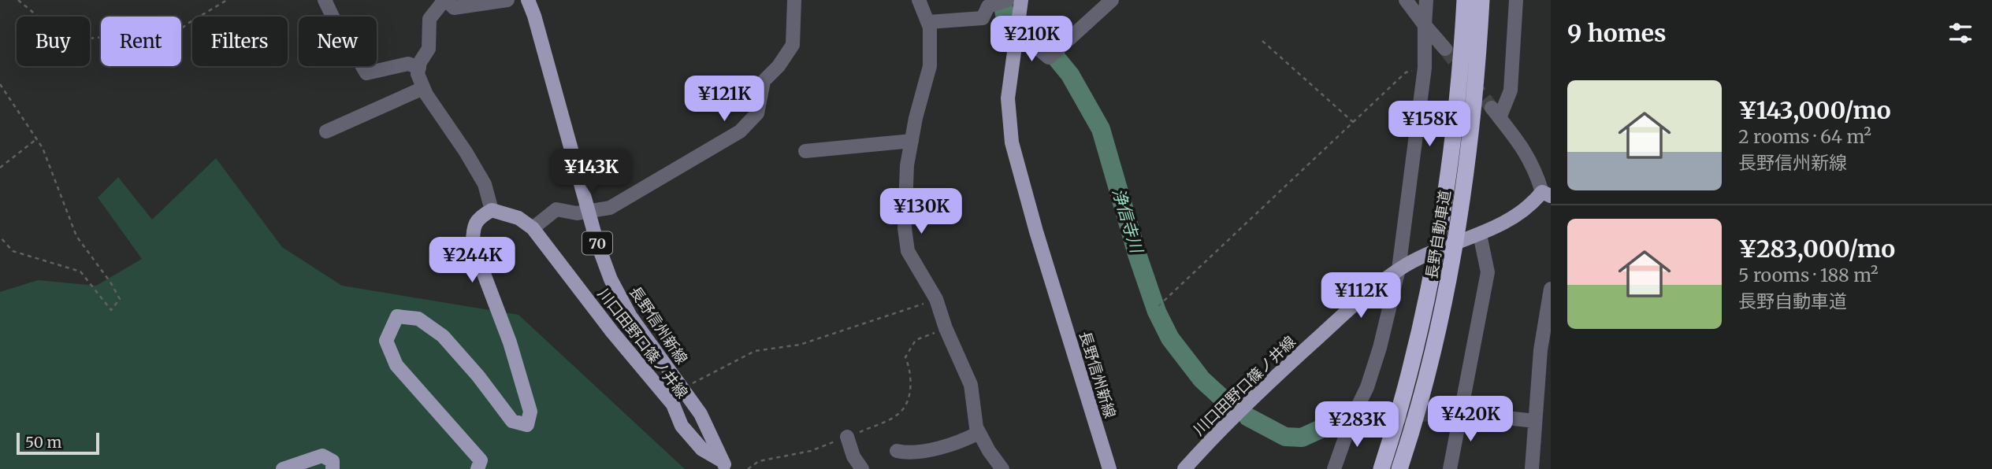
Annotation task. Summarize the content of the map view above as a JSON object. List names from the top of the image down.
{
  "streets": {
    "highway": ["長野自動車道"],
    "main road": ["70", "長野信州新線", "川口田野口篠ノ井線"]
  },
  "crossings": [
    ["長野信州新線", "川口田野口篠ノ井線"]
  ],
  "water": ["浄信寺川"],
  "scale_bar": "50 m",
  "page": {
    "heading": "9 homes",
    "price": [
      "¥210K",
      "¥121K",
      "¥158K",
      "¥143K",
      "¥130K",
      "¥244K",
      "¥112K",
      "¥420K",
      "¥283K"
    ],
    "chip": [
      "Buy",
      "Rent",
      "Filters",
      "New"
    ],
    "list": [
      {
        "name": "¥143,000/mo",
        "note": "2 rooms · 64 m² · 長野信州新線"
      },
      {
        "name": "¥283,000/mo",
        "note": "5 rooms · 188 m² · 長野自動車道"
      }
    ],
    "scale": "50 m"
  }
}
